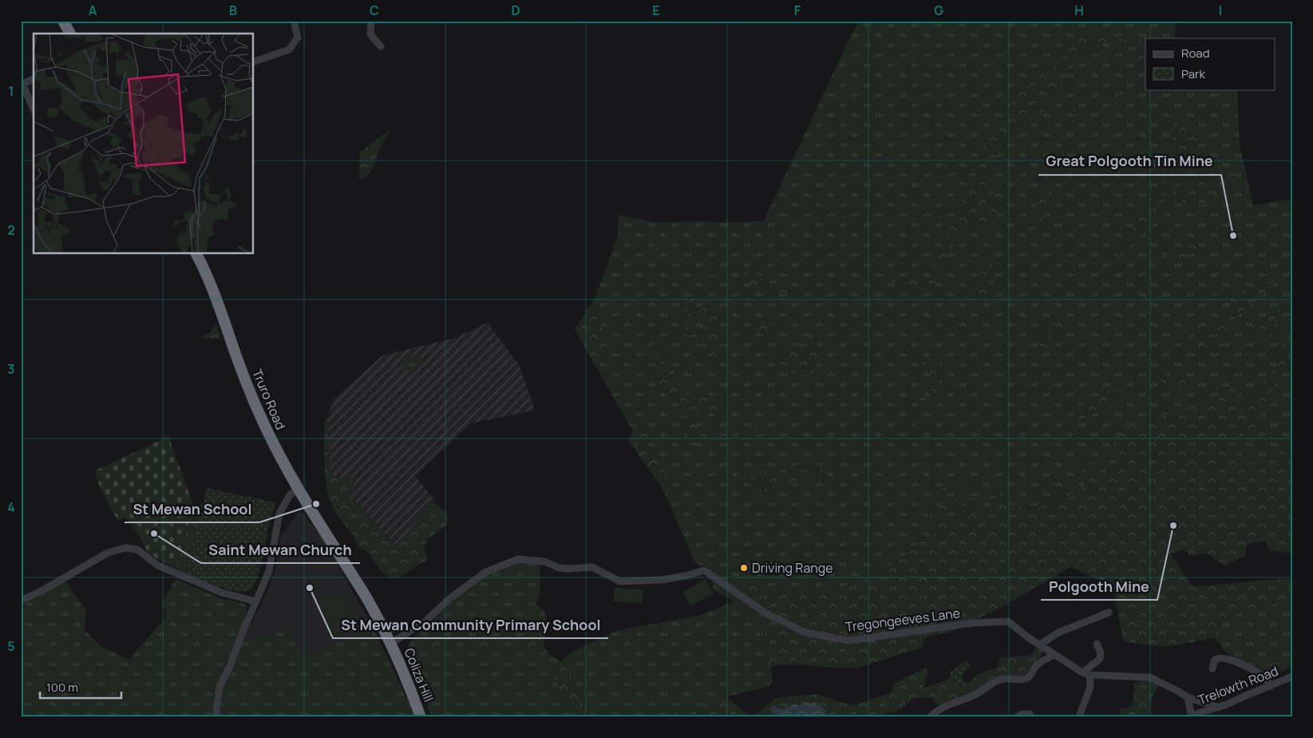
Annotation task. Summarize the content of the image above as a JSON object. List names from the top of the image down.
{
  "streets": {
    "highway": ["Truro Road", "Coliza Hill"],
    "street": ["Tregongeeves Lane", "Trelowth Road"]
  },
  "crossings": [
    ["Truro Road", "Coliza Hill"],
    ["Tregongeeves Lane", "Coliza Hill"],
    ["Tregongeeves Lane", "Trelowth Road"]
  ],
  "places": [
    "Great Polgooth Tin Mine",
    "St Mewan School",
    "Polgooth Mine",
    "Saint Mewan Church",
    "Driving Range",
    "St Mewan Community Primary School"
  ],
  "legend": ["Road", "Park"],
  "scale_bar": "100 m",
  "grid": {
    "columns": [
      "A",
      "B",
      "C",
      "D",
      "E",
      "F",
      "G",
      "H",
      "I"
    ],
    "rows": [
      "1",
      "2",
      "3",
      "4",
      "5"
    ]
  }
}
